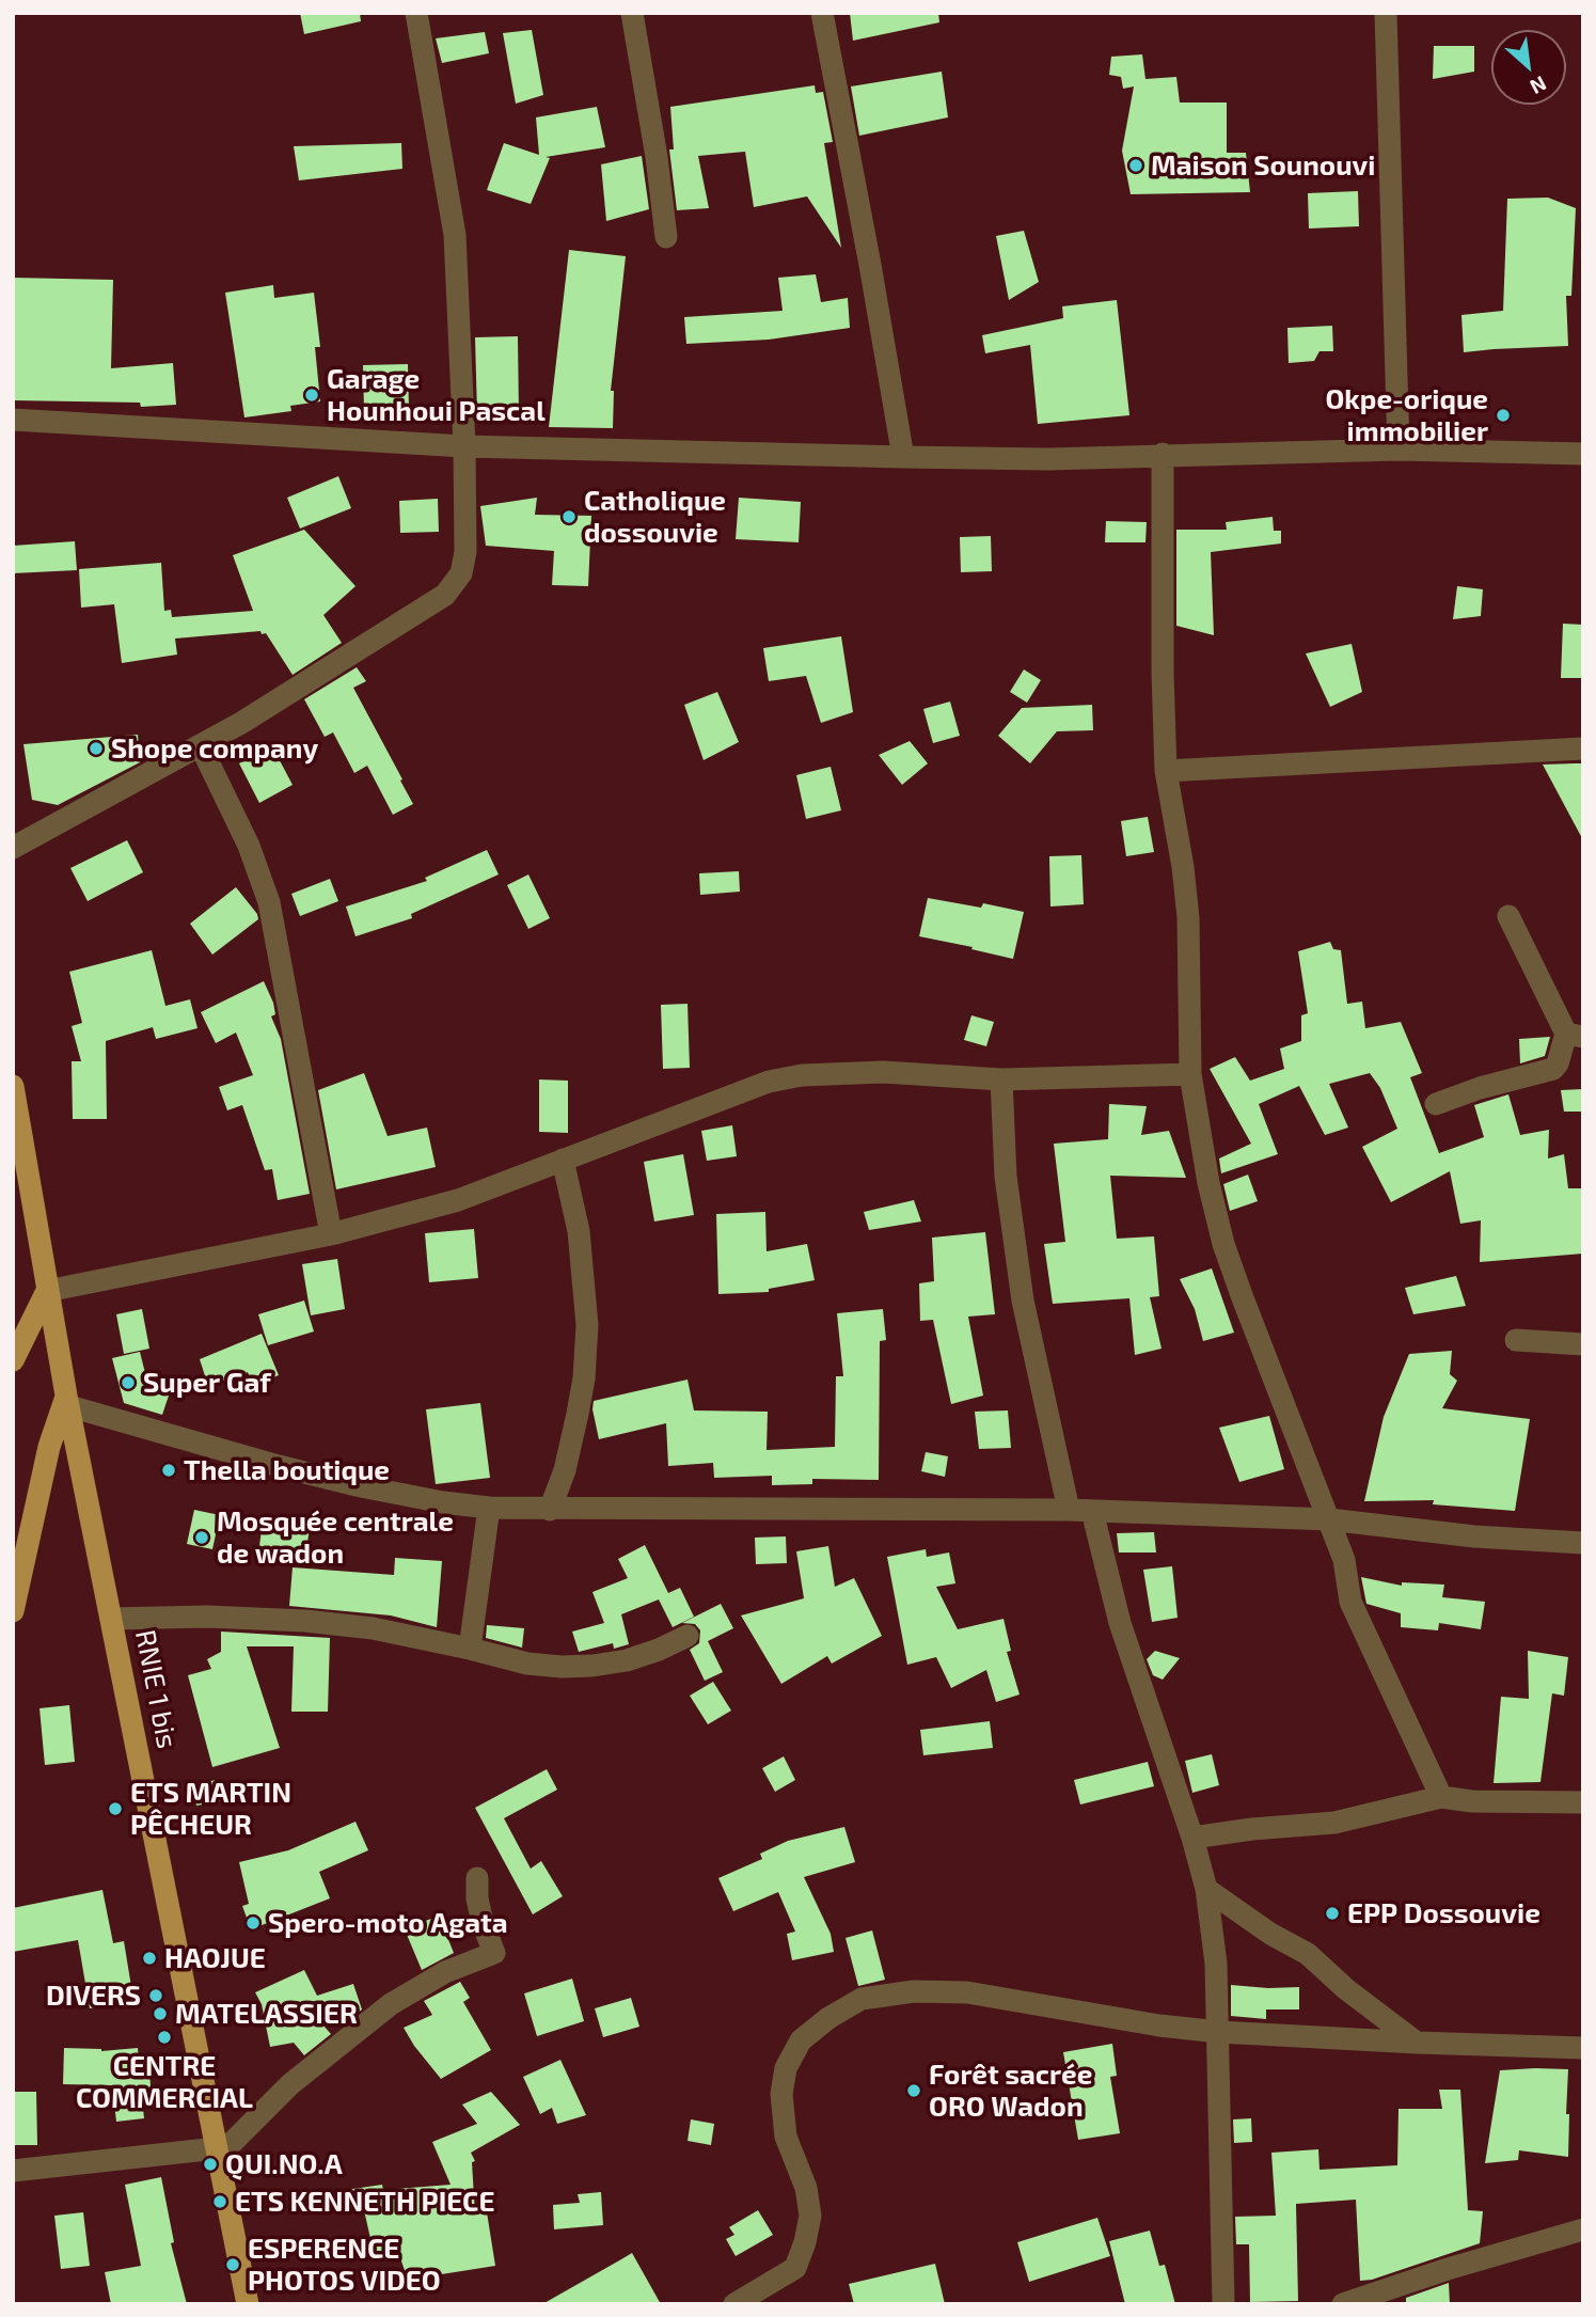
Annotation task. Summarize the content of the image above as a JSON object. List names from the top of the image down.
{
  "streets": {
    "main road": ["RNIE 1 bis"]
  },
  "places": [
    "Maison Sounouvi",
    "Garage Hounhoui Pascal",
    "Okpe-orique immobilier",
    "Catholique dossouvie",
    "Shope company",
    "Super Gaf",
    "Thella boutique",
    "Mosquée centrale de wadon",
    "ETS MARTIN PÊCHEUR",
    "EPP Dossouvie",
    "Spero-moto Agata",
    "HAOJUE",
    "DIVERS",
    "MATELASSIER",
    "CENTRE COMMERCIAL",
    "Forêt sacrée ORO Wadon",
    "QUI.NO.A",
    "ETS KENNETH PIECE",
    "ESPERENCE PHOTOS VIDEO"
  ],
  "north": "bottom right"
}
